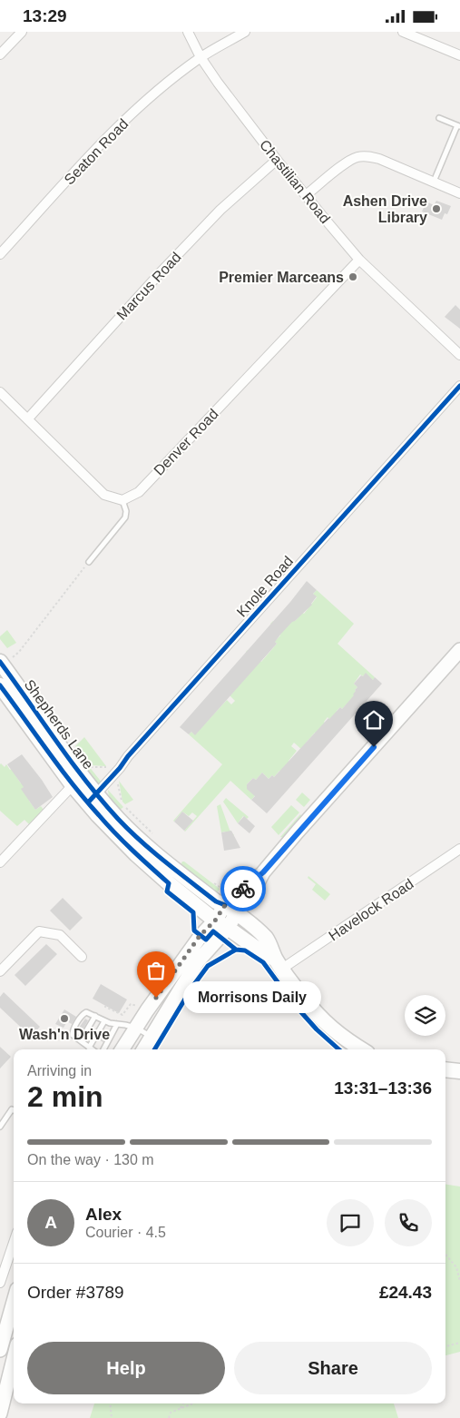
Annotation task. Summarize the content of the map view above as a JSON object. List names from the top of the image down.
{
  "streets": {
    "main road": ["Shepherds Lane"],
    "street": [
      "Seaton Road",
      "Chastilian Road",
      "Marcus Road",
      "Denver Road",
      "Knole Road",
      "Havelock Road"
    ]
  },
  "crossings": [
    ["Seaton Road", "Chastilian Road"],
    ["Chastilian Road", "Marcus Road"],
    ["Chastilian Road", "Denver Road"],
    ["Knole Road", "Shepherds Lane"],
    ["Shepherds Lane", "Havelock Road"]
  ],
  "places": [
    "Ashen Drive Library",
    "Premier Marceans",
    "Morrisons Daily",
    "Wash'n Drive"
  ],
  "page": {
    "status": "13:29",
    "bubble": "Morrisons Daily",
    "heading": ["2 min", "Arriving in", "13:31–13:36"],
    "panel": [
      "Alex",
      "Courier · 4.5",
      "Order #3789",
      "£24.43"
    ],
    "bar": "On the way · 130 m",
    "round": "A",
    "buttons": ["Help", "Share"]
  }
}
